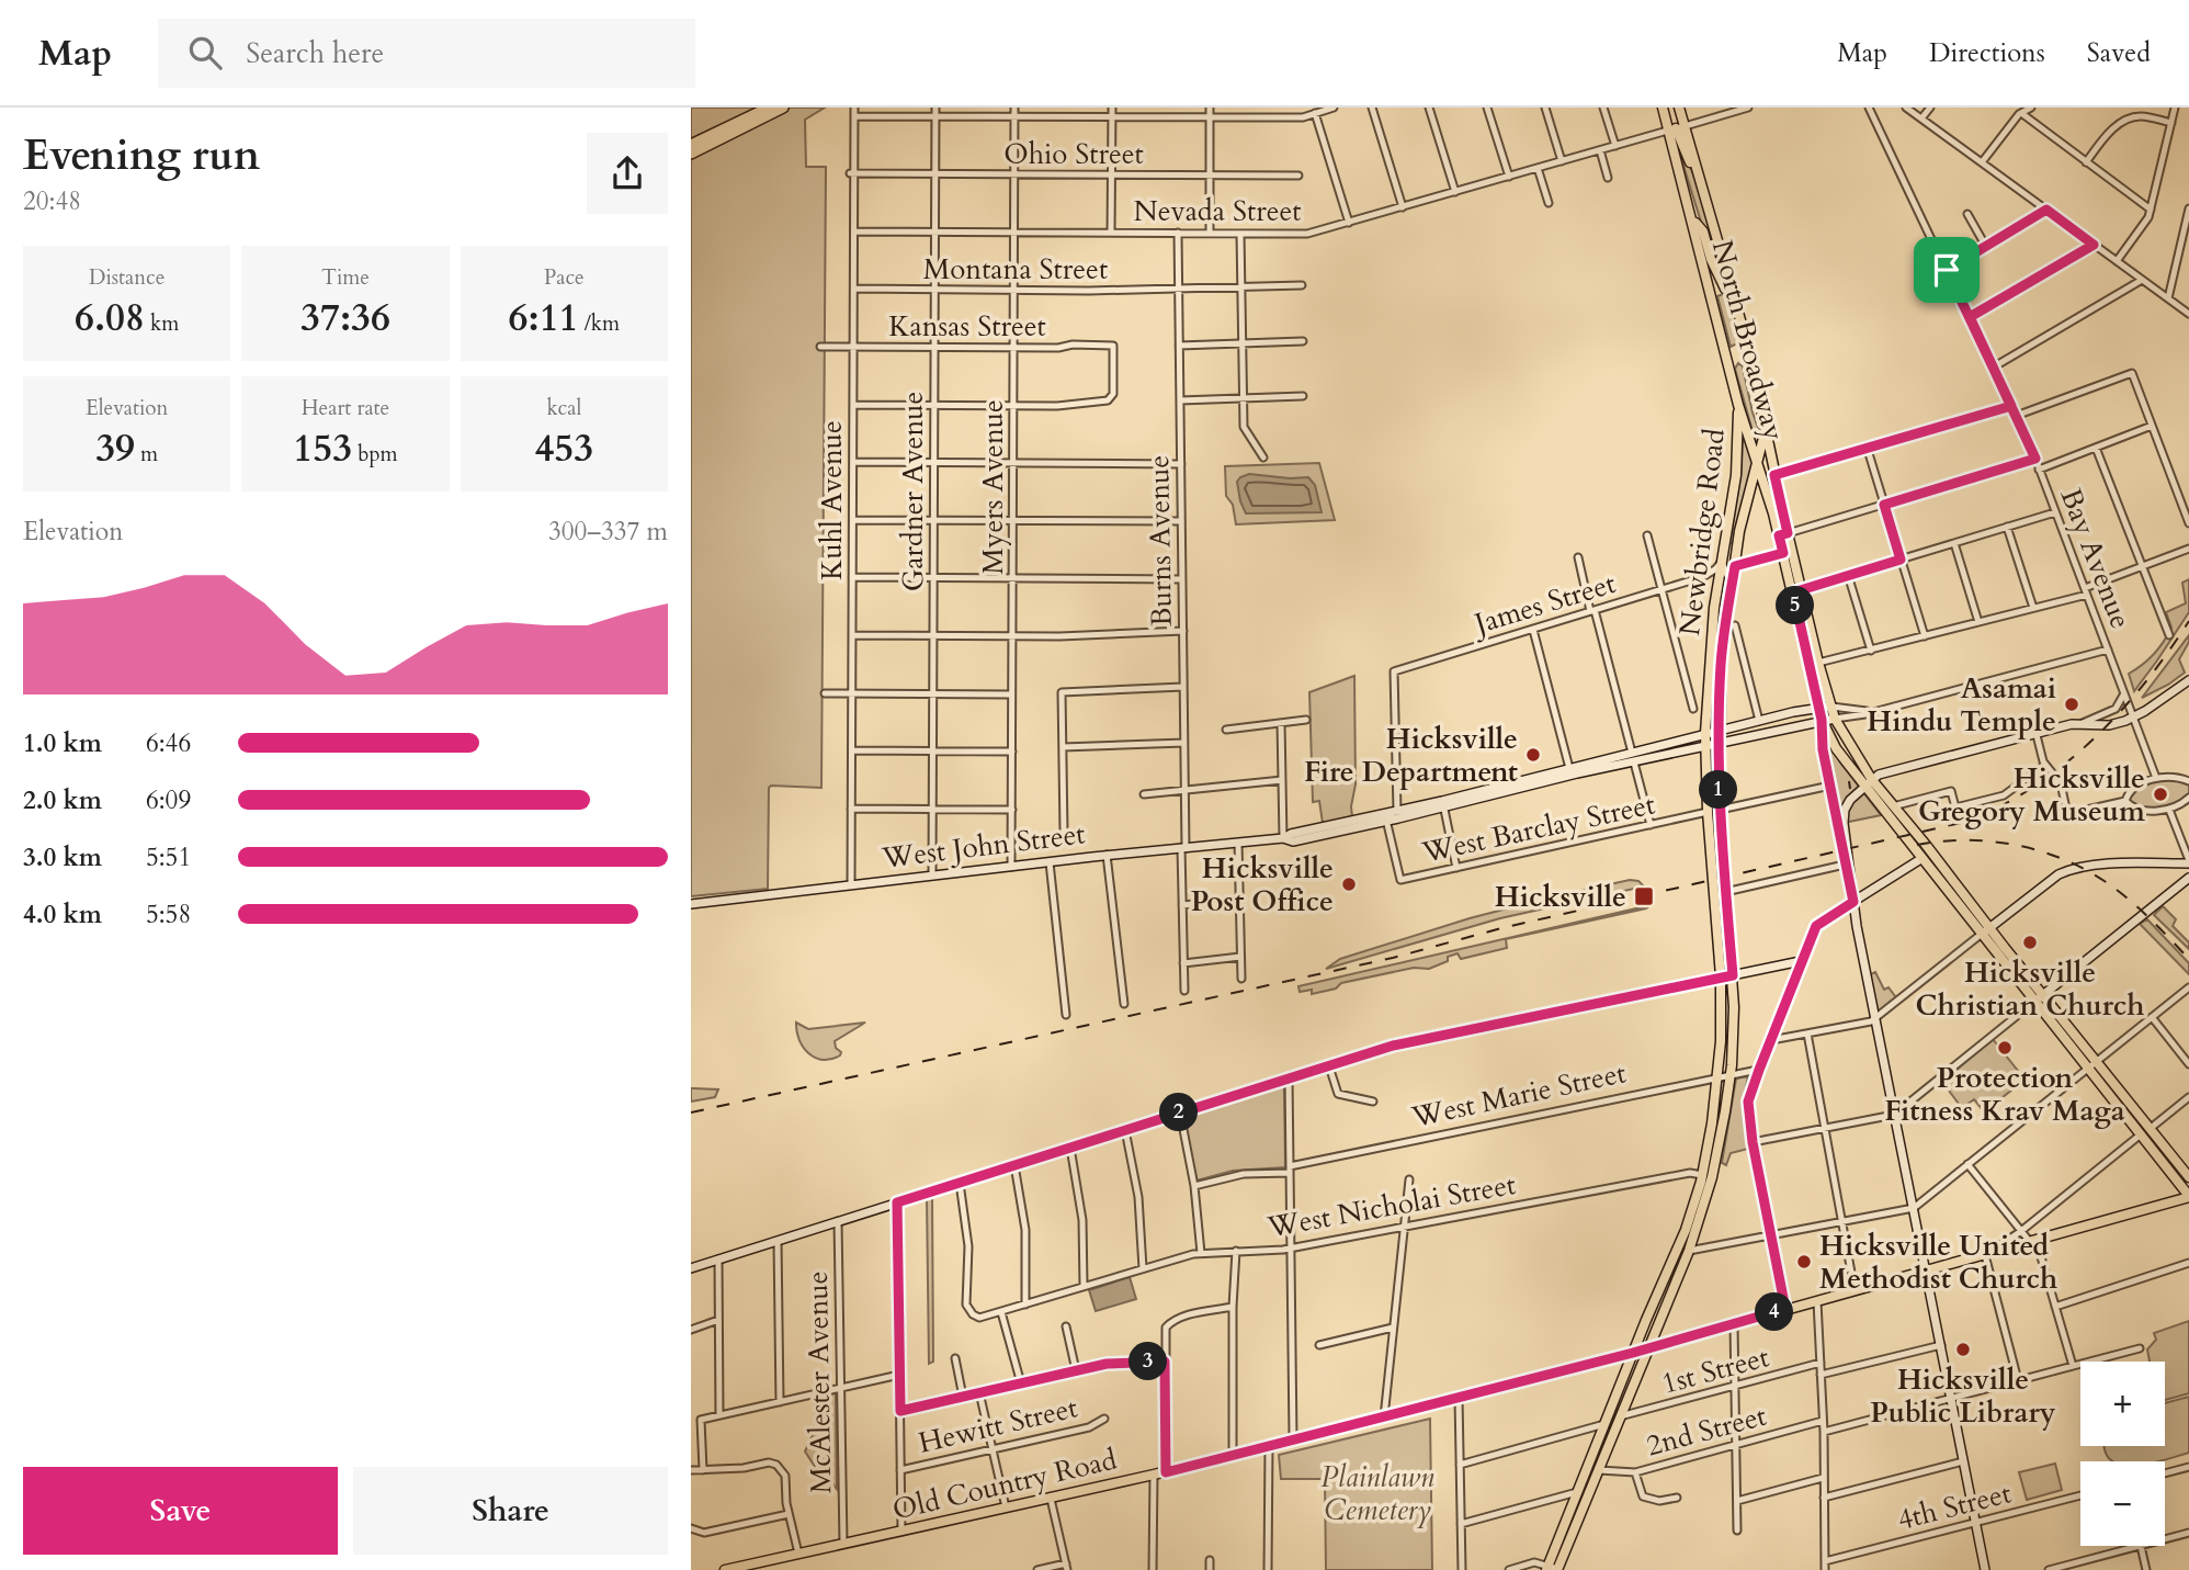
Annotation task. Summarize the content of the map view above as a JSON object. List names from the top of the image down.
{
  "streets": {
    "main road": [
      "North Broadway",
      "Newbridge Road",
      "West John Street",
      "Old Country Road"
    ],
    "street": [
      "Ohio Street",
      "Nevada Street",
      "Montana Street",
      "Kansas Street",
      "Myers Avenue",
      "Gardner Avenue",
      "Kuhl Avenue",
      "Burns Avenue",
      "Bay Avenue",
      "James Street",
      "West Barclay Street",
      "West Marie Street",
      "West Nicholai Street",
      "1st Street",
      "McAlester Avenue",
      "Hewitt Street",
      "2nd Street",
      "4th Street"
    ]
  },
  "crossings": [
    ["Ohio Street", "Myers Avenue"],
    ["Ohio Street", "Gardner Avenue"],
    ["Ohio Street", "Kuhl Avenue"],
    ["Nevada Street", "North Broadway"],
    ["Nevada Street", "Myers Avenue"],
    ["Nevada Street", "Gardner Avenue"],
    ["Nevada Street", "Kuhl Avenue"],
    ["Nevada Street", "Burns Avenue"],
    ["Montana Street", "Myers Avenue"],
    ["Montana Street", "Gardner Avenue"],
    ["Montana Street", "Kuhl Avenue"],
    ["Montana Street", "Burns Avenue"],
    ["Kansas Street", "Myers Avenue"],
    ["Kansas Street", "Gardner Avenue"],
    ["Kansas Street", "Kuhl Avenue"],
    ["North Broadway", "Newbridge Road"],
    ["North Broadway", "West John Street"],
    ["Myers Avenue", "West John Street"],
    ["Gardner Avenue", "West John Street"],
    ["Kuhl Avenue", "West John Street"],
    ["Newbridge Road", "James Street"],
    ["Newbridge Road", "West Barclay Street"],
    ["Newbridge Road", "West John Street"],
    ["Newbridge Road", "West Marie Street"],
    ["Newbridge Road", "West Nicholai Street"],
    ["Burns Avenue", "West John Street"],
    ["James Street", "West John Street"],
    ["West Barclay Street", "West John Street"],
    ["McAlester Avenue", "Old Country Road"]
  ],
  "parks": ["Plainlawn Cemetery"],
  "places": {
    "other": [
      "Asamai Hindu Temple",
      "Hicksville Fire Department",
      "Hicksville Gregory Museum",
      "Hicksville Post Office",
      "Hicksville Christian Church",
      "Protection Fitness Krav Maga",
      "Hicksville United Methodist Church",
      "Hicksville Public Library"
    ],
    "transit": ["Hicksville"]
  },
  "page": {
    "header": "Map",
    "search": "Search here",
    "nav": ["Map", "Directions", "Saved"],
    "heading": ["Evening run", "20:48"],
    "stats": [
      ["Distance", "6.08 km"],
      ["Time", "37:36"],
      ["Pace", "6:11 /km"],
      ["Elevation", "39 m"],
      ["Heart rate", "153 bpm"],
      ["kcal", "453"]
    ],
    "chart": ["Elevation", "300–337 m"],
    "pins": [
      "5",
      "1",
      "2",
      "4",
      "3"
    ],
    "list": [
      {
        "name": "1.0 km",
        "note": "6:46"
      },
      {
        "name": "2.0 km",
        "note": "6:09"
      },
      {
        "name": "3.0 km",
        "note": "5:51"
      },
      {
        "name": "4.0 km",
        "note": "5:58"
      }
    ],
    "map_buttons": ["+", "−"],
    "buttons": ["Save", "Share"]
  }
}
